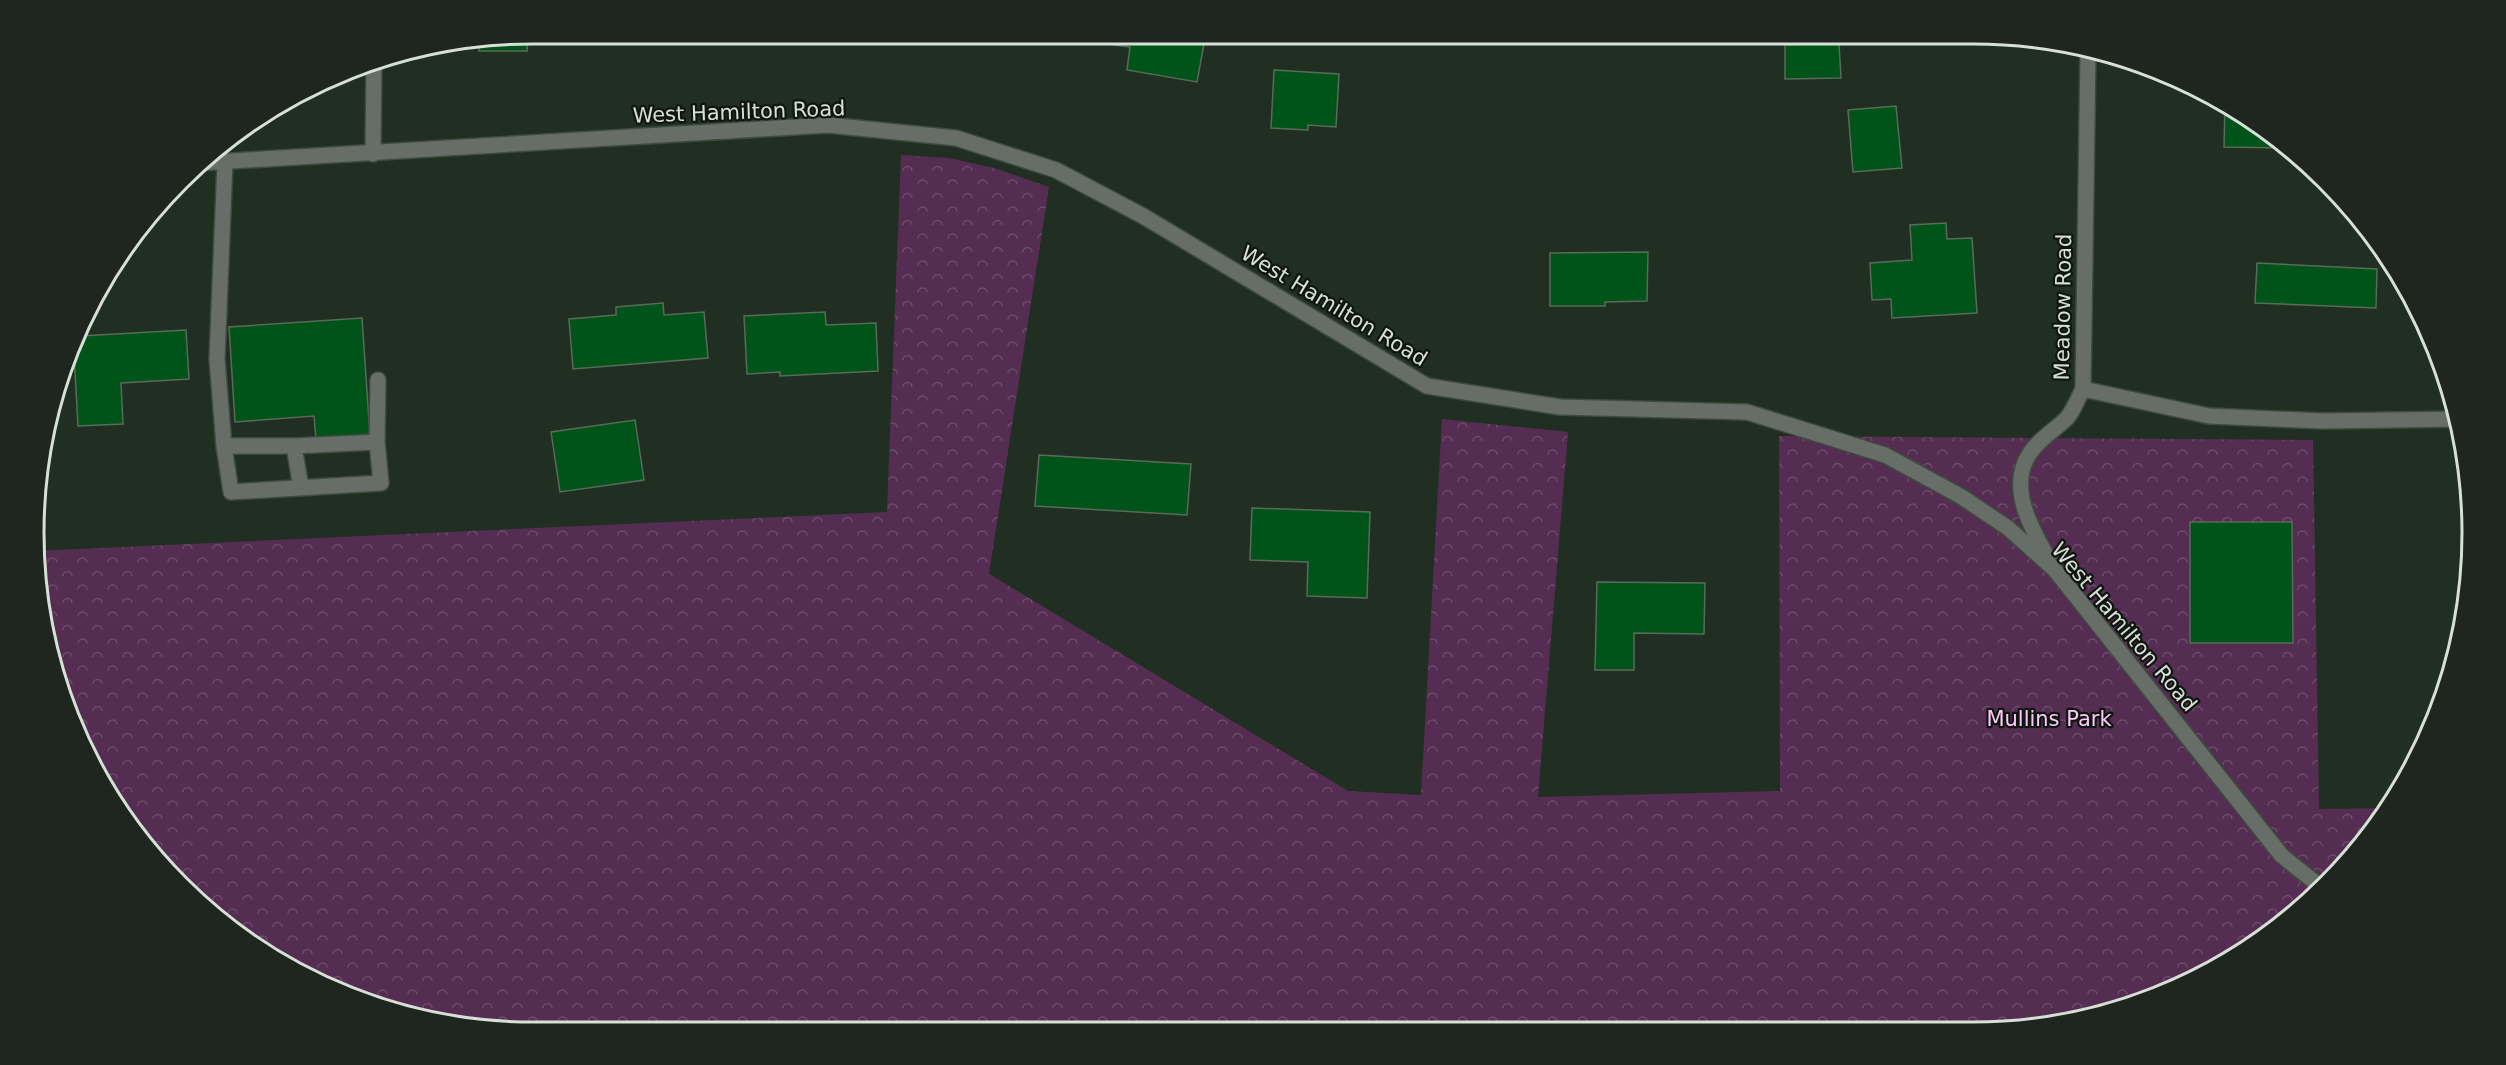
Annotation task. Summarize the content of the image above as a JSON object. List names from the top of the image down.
{
  "streets": {
    "street": ["West Hamilton Road", "Meadow Road"]
  },
  "crossings": [
    ["West Hamilton Road", "Meadow Road"]
  ],
  "parks": ["Mullins Park"]
}
